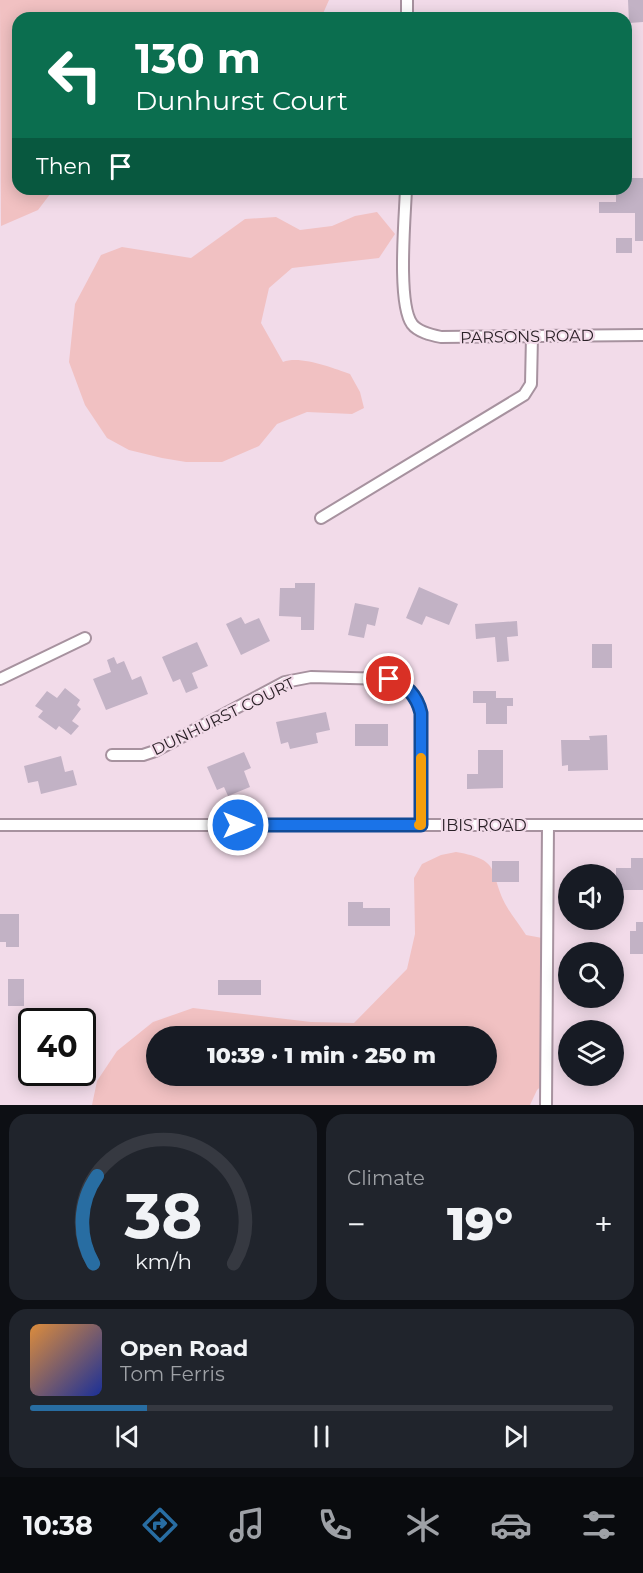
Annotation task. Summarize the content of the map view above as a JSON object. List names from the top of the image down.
{
  "streets": {
    "street": ["PARSONS ROAD", "DUNHURST COURT", "IBIS ROAD"]
  },
  "crossings": [
    ["DUNHURST COURT", "IBIS ROAD"]
  ],
  "page": {
    "turn": ["130 m", "Dunhurst Court"],
    "then": "Then",
    "limit": "40",
    "trip": "10:39 · 1 min · 250 m",
    "tile": "Climate",
    "heat": ["−", "19°", "+"],
    "song": ["Open Road", "Tom Ferris"],
    "tabs": "10:38",
    "gauge": ["38", "km/h"]
  }
}
